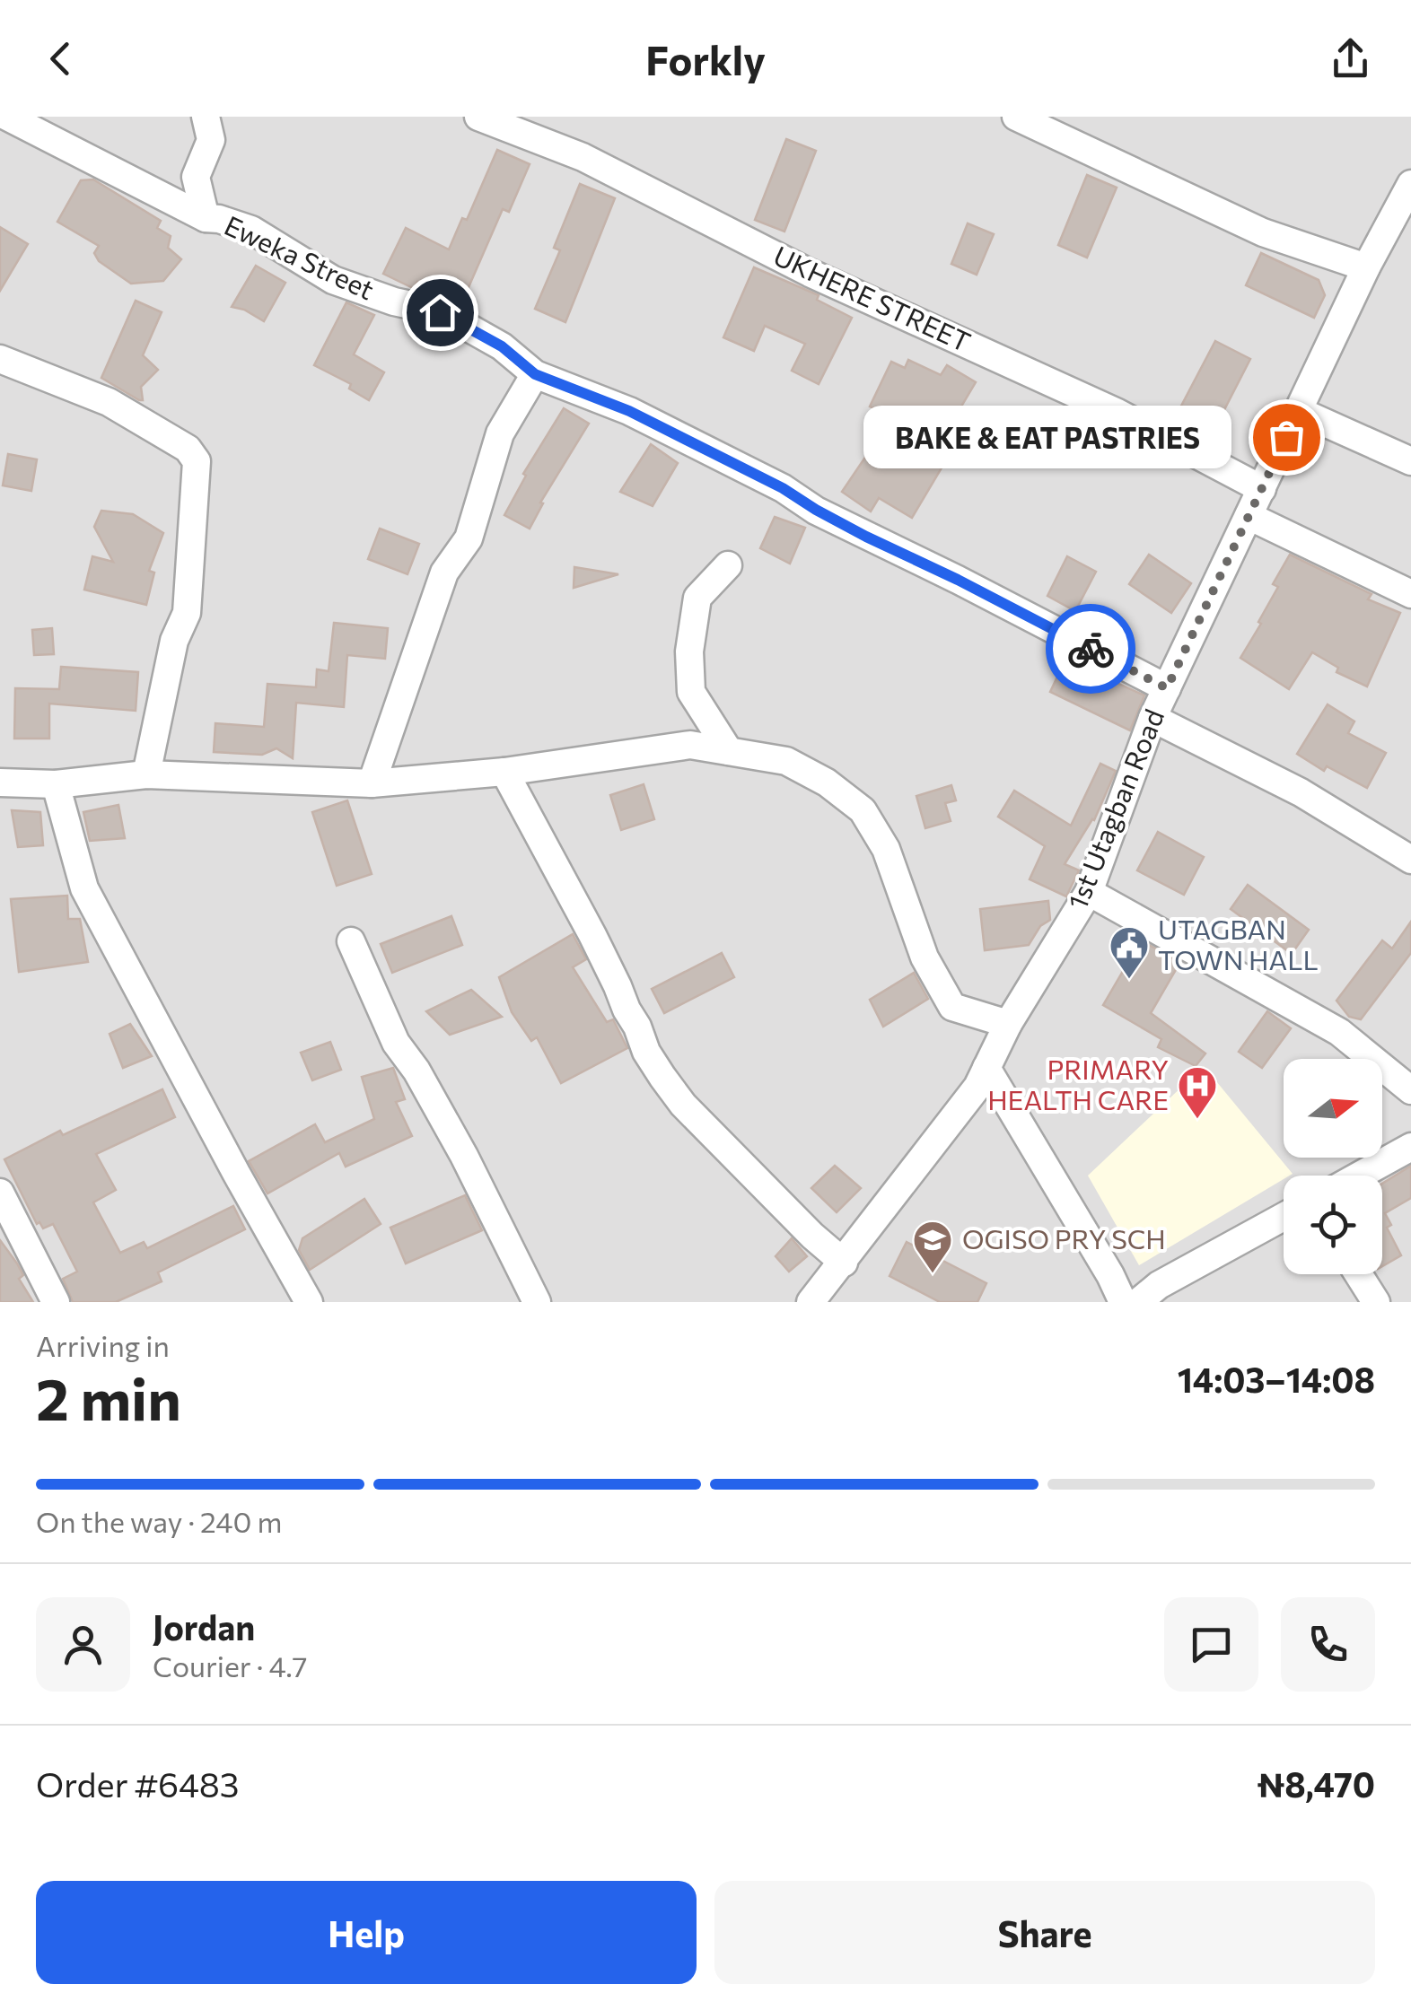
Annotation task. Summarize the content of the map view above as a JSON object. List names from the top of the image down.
{
  "streets": {
    "street": ["Eweka Street", "UKHERE STREET", "1st Utagban Road"]
  },
  "crossings": [
    ["Eweka Street", "1st Utagban Road"],
    ["UKHERE STREET", "1st Utagban Road"]
  ],
  "places": {
    "other": ["BAKE & EAT PASTRIES"],
    "public building": ["UTAGBAN TOWN HALL"],
    "hospital": ["PRIMARY HEALTH CARE"],
    "school or university": ["OGISO PRY SCH"]
  },
  "north": "right",
  "page": {
    "header": "Forkly",
    "bubble": "BAKE & EAT PASTRIES",
    "heading": ["2 min", "Arriving in", "14:03–14:08"],
    "panel": [
      "Jordan",
      "Courier · 4.7",
      "Order #6483",
      "₦8,470"
    ],
    "bar": "On the way · 240 m",
    "buttons": ["Help", "Share"]
  }
}
